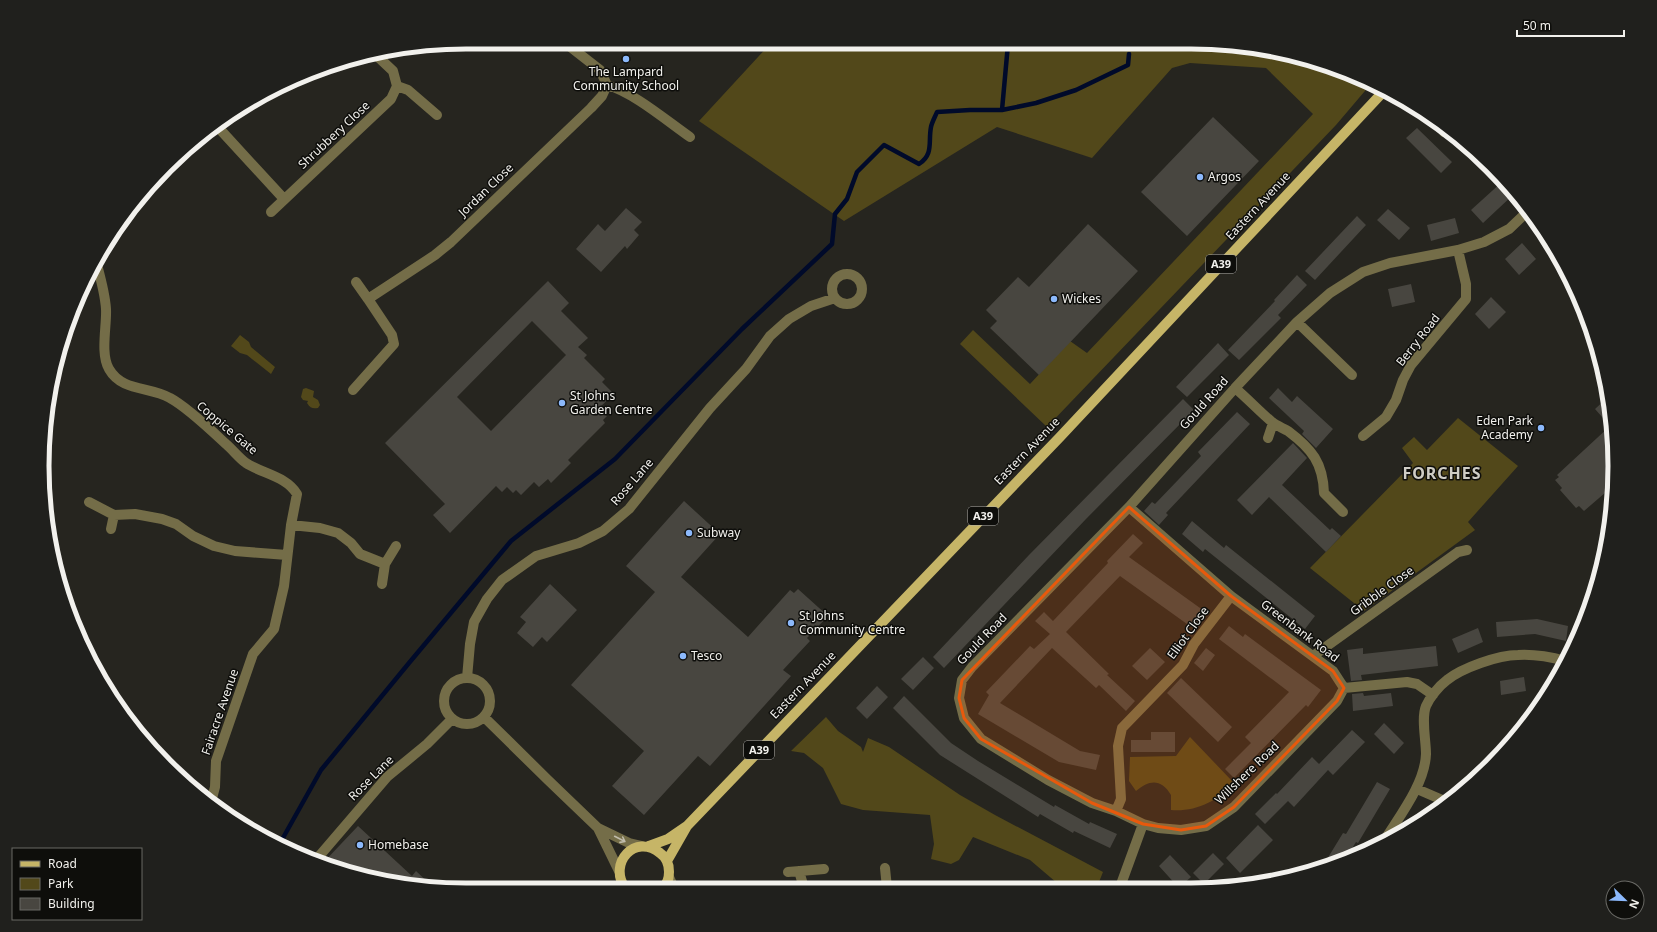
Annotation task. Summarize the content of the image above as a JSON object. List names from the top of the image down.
{
  "streets": {
    "main road": ["Eastern Avenue", "A39"],
    "street": [
      "Shrubbery Close",
      "Jordan Close",
      "Berry Road",
      "Gould Road",
      "Coppice Gate",
      "Rose Lane",
      "Gribble Close",
      "Greenbank Road",
      "Elliot Close",
      "Fairacre Avenue",
      "Willshere Road"
    ]
  },
  "crossings": [
    ["Berry Road", "Gould Road"],
    ["Gould Road", "Greenbank Road"],
    ["Gould Road", "Willshere Road"],
    ["Coppice Gate", "Fairacre Avenue"],
    ["Gribble Close", "Greenbank Road"],
    ["Greenbank Road", "Elliot Close"],
    ["Greenbank Road", "Willshere Road"],
    ["Elliot Close", "Willshere Road"]
  ],
  "districts": ["FORCHES"],
  "places": [
    "The Lampard Community School",
    "Argos",
    "Wickes",
    "St Johns Garden Centre",
    "Eden Park Academy",
    "Subway",
    "St Johns Community Centre",
    "Tesco",
    "Homebase"
  ],
  "legend": ["Road", "Park", "Building"],
  "scale_bar": "50 m",
  "north": "bottom right"
}
